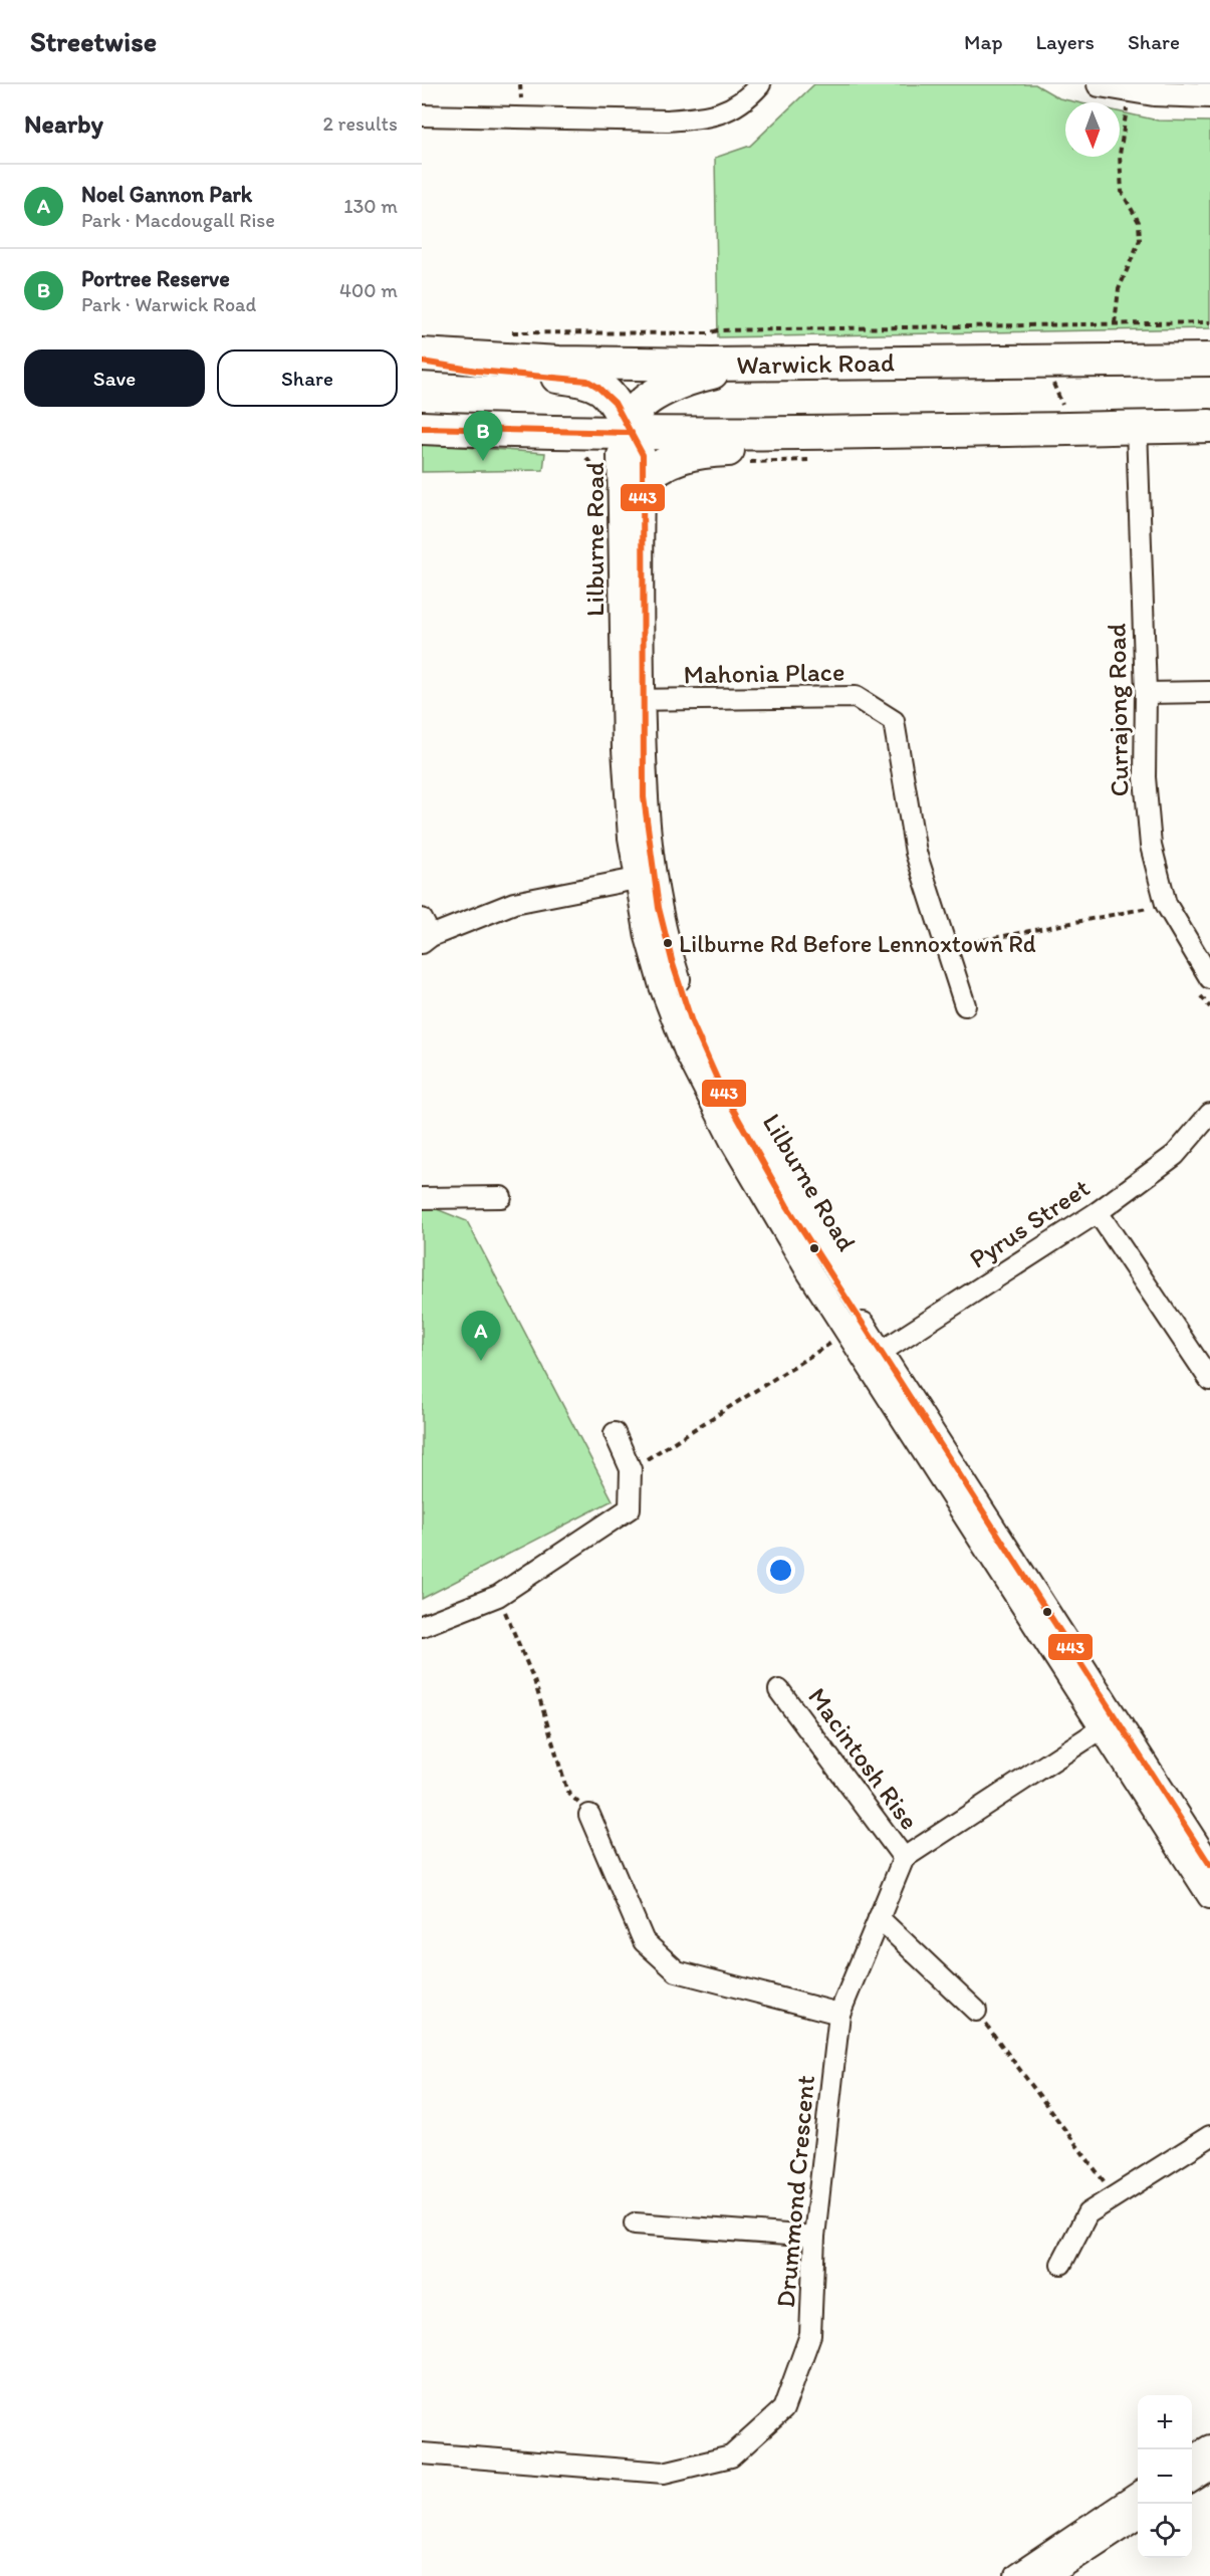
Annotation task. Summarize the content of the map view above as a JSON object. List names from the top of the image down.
{
  "streets": {
    "main road": ["Warwick Road"],
    "street": [
      "Lilburne Road",
      "Mahonia Place",
      "Currajong Road",
      "Pyrus Street",
      "Macintosh Rise",
      "Drummond Crescent"
    ]
  },
  "crossings": [
    ["Lilburne Road", "Mahonia Place"],
    ["Lilburne Road", "Pyrus Street"],
    ["Macintosh Rise", "Drummond Crescent"]
  ],
  "places": ["Lilburne Rd Before Lennoxtown Rd"],
  "lines": ["transit line 443"],
  "north": "bottom",
  "page": {
    "header": "Streetwise",
    "nav": ["Map", "Layers", "Share"],
    "heading": ["Nearby", "2 results"],
    "list": [
      {
        "mark": "A",
        "name": "Noel Gannon Park",
        "note": "Park · Macdougall Rise",
        "value": "130 m"
      },
      {
        "mark": "B",
        "name": "Portree Reserve",
        "note": "Park · Warwick Road",
        "value": "400 m"
      }
    ],
    "buttons": ["Save", "Share"],
    "pins": ["B", "A"],
    "map_buttons": ["+", "−"]
  }
}
